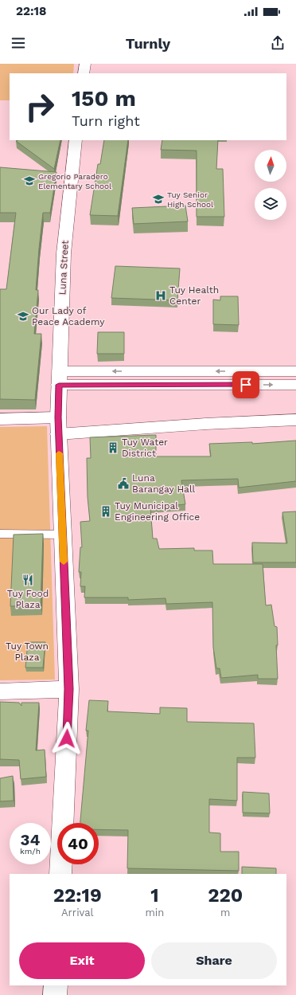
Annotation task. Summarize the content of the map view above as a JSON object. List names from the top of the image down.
{
  "streets": {
    "street": ["Luna Street"]
  },
  "parks": ["Tuy Town Plaza"],
  "places": {
    "school or university": ["Gregorio Paradero Elementary School", "Tuy Senior High School", "Our Lady of Peace Academy"],
    "hospital": ["Tuy Health Center"],
    "building": ["Tuy Water District", "Tuy Municipal Engineering Office"],
    "public building": ["Luna Barangay Hall"],
    "restaurant": ["Tuy Food Plaza"]
  },
  "north": "top",
  "page": {
    "status": "22:18",
    "header": "Turnly",
    "turn": ["150 m", "Turn right"],
    "speed": "34 km/h",
    "limit": "40",
    "eta": [
      "22:19",
      "Arrival",
      "1",
      "min",
      "220",
      "m"
    ],
    "buttons": ["Exit", "Share"]
  }
}
